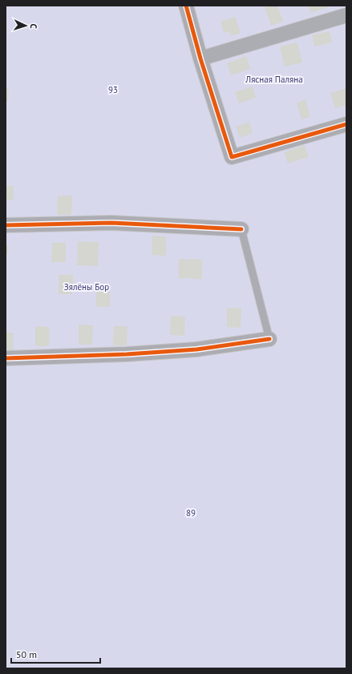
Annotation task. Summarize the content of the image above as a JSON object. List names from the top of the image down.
{
  "parks": [
    "Лясная Паляна",
    "93",
    "Зялёны Бор",
    "89"
  ],
  "scale_bar": "50 m",
  "north": "right"
}
